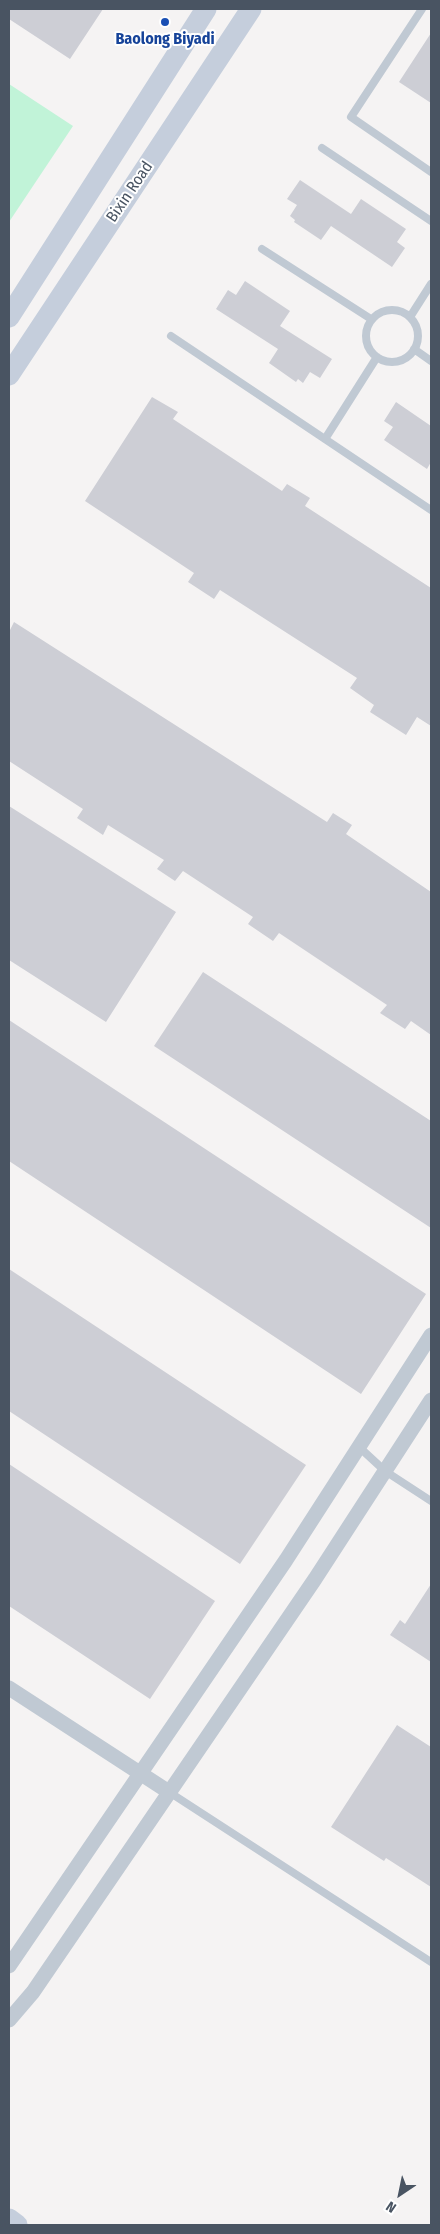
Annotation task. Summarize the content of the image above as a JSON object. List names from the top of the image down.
{
  "streets": {
    "main road": ["Bixin Road"]
  },
  "places": ["Baolong Biyadi"],
  "north": "bottom left"
}
